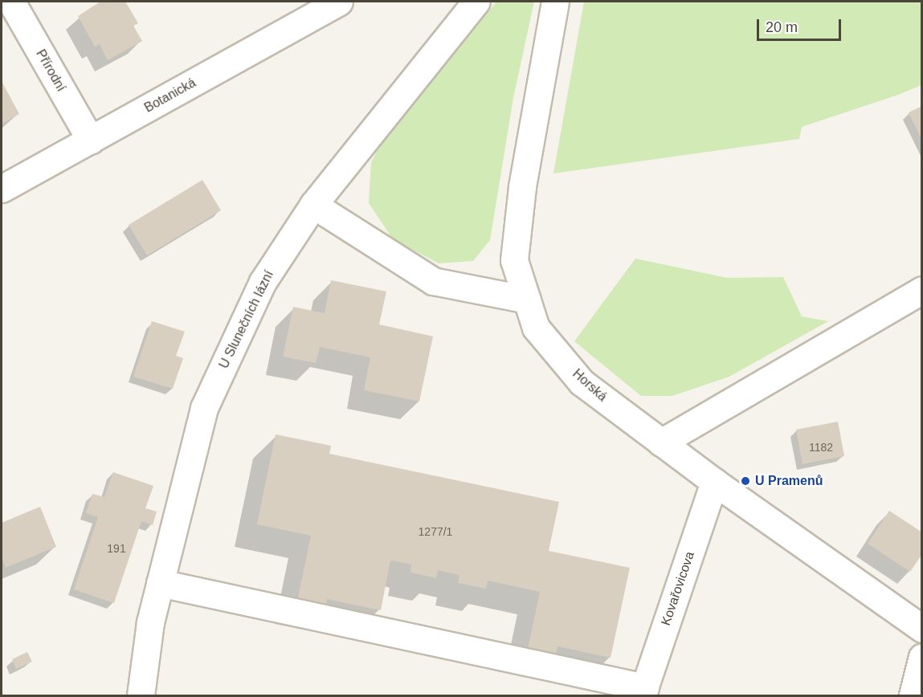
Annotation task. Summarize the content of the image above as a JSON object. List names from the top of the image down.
{
  "streets": {
    "street": [
      "Přírodní",
      "Botanická",
      "U Slunečních lázní",
      "Horská",
      "Kovařovicova"
    ]
  },
  "crossings": [
    ["Přírodní", "Botanická"],
    ["Horská", "Kovařovicova"]
  ],
  "places": ["U Pramenů"],
  "house_numbers": ["1182", "1277/1", "191"],
  "scale_bar": "20 m"
}
